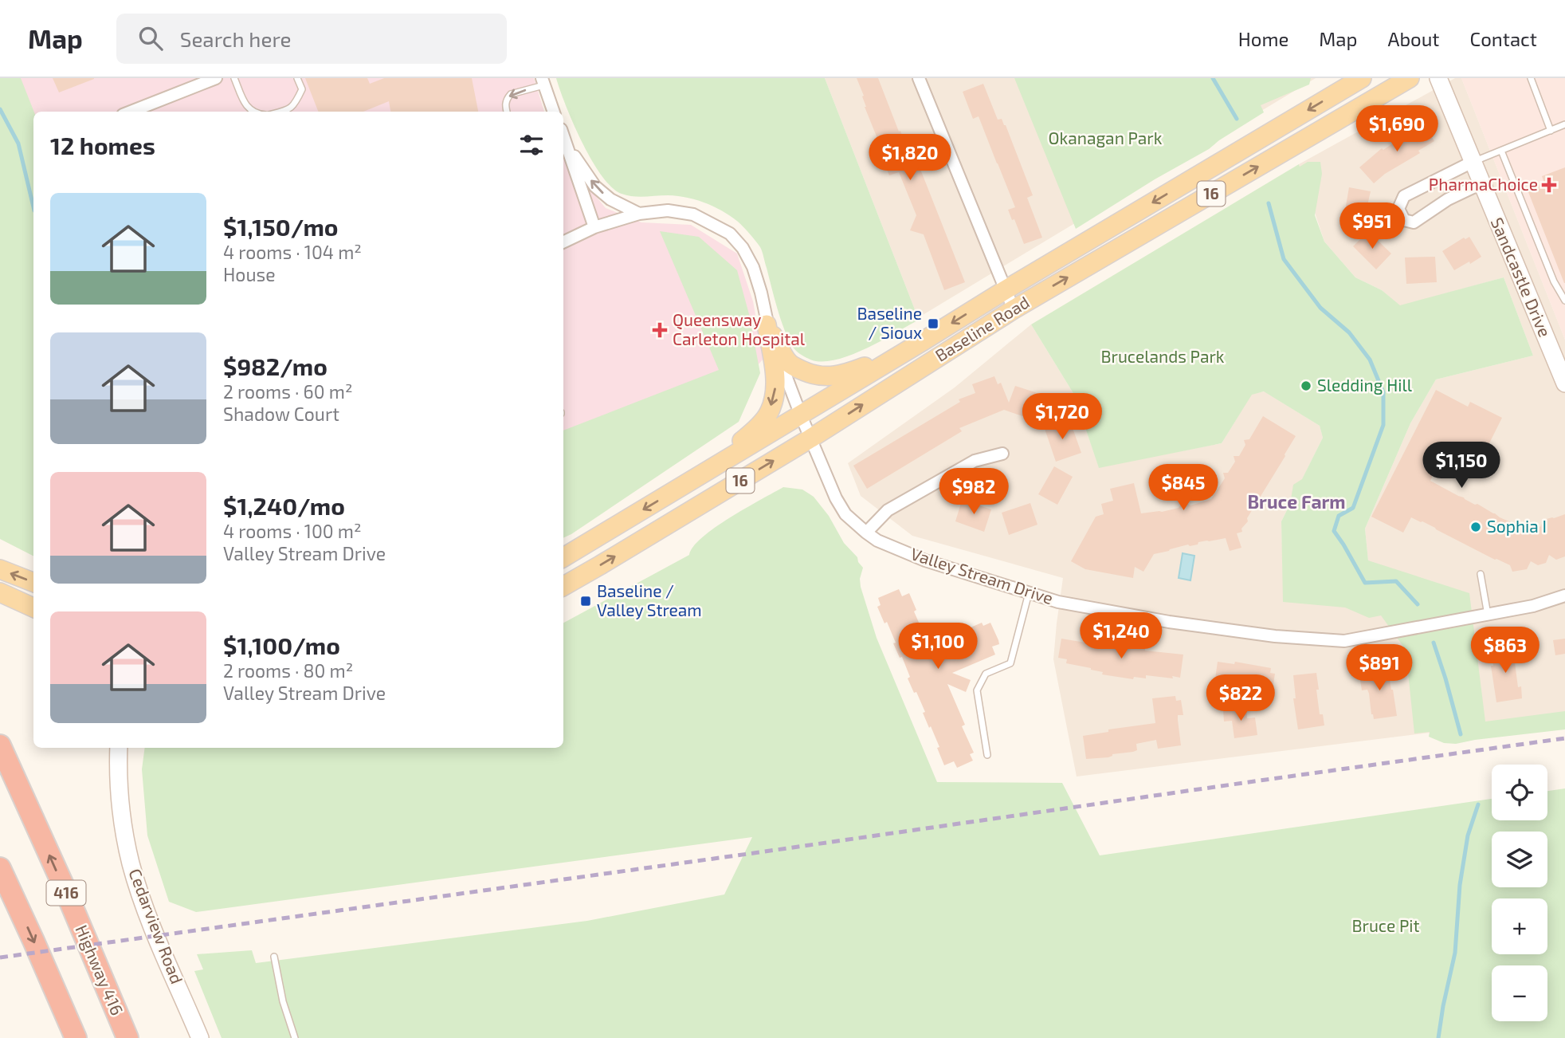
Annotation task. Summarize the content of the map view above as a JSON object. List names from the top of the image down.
{
  "streets": {
    "highway": ["416", "Highway 416"],
    "main road": ["16", "Baseline Road"],
    "street": ["Sandcastle Drive", "Valley Stream Drive", "Cedarview Road"]
  },
  "crossings": [
    ["Baseline Road", "Valley Stream Drive"]
  ],
  "districts": ["Bruce Farm"],
  "parks": ["Okanagan Park", "Brucelands Park", "Bruce Pit"],
  "places": {
    "health": ["PharmaChoice", "Queensway Carleton Hospital"],
    "transit": ["Baseline / Sioux", "Baseline / Valley Stream"],
    "other": ["Sledding Hill", "Sophia I"]
  },
  "page": {
    "header": "Map",
    "search": "Search here",
    "nav": [
      "Home",
      "Map",
      "About",
      "Contact"
    ],
    "price": [
      "$1,690",
      "$1,820",
      "$951",
      "$1,720",
      "$1,150",
      "$845",
      "$982",
      "$1,240",
      "$1,100",
      "$863",
      "$891",
      "$822"
    ],
    "heading": "12 homes",
    "list": [
      {
        "name": "$1,150/mo",
        "note": "4 rooms · 104 m² · House"
      },
      {
        "name": "$982/mo",
        "note": "2 rooms · 60 m² · Shadow Court"
      },
      {
        "name": "$1,240/mo",
        "note": "4 rooms · 100 m² · Valley Stream Drive"
      },
      {
        "name": "$1,100/mo",
        "note": "2 rooms · 80 m² · Valley Stream Drive"
      }
    ],
    "map_buttons": ["+", "−"]
  }
}
